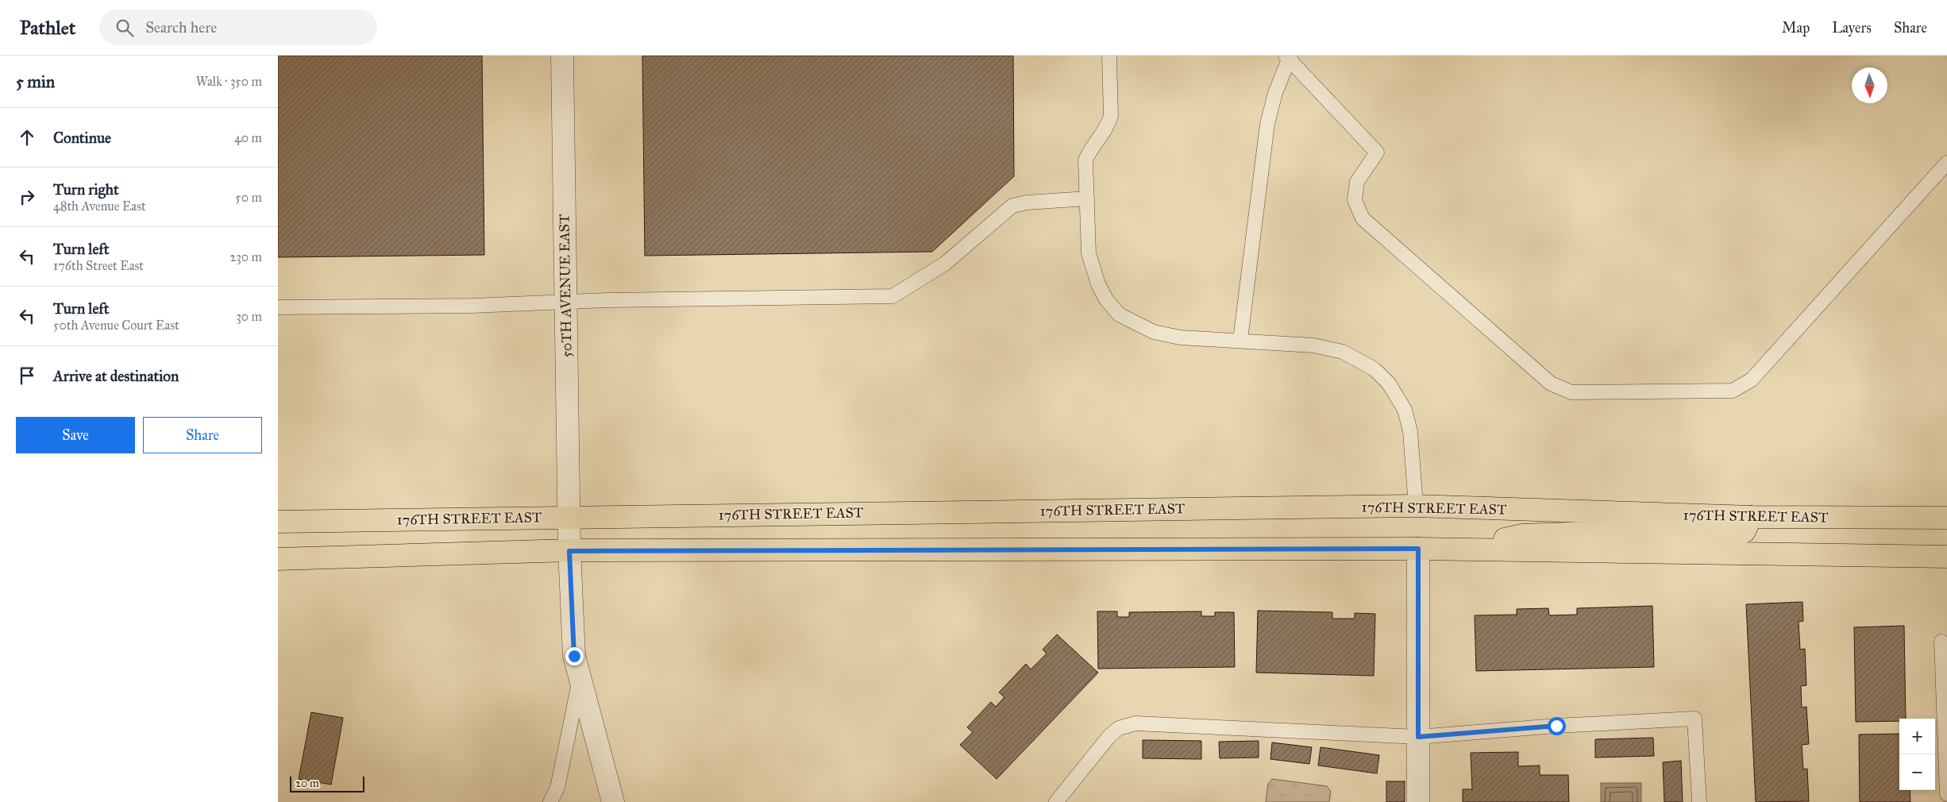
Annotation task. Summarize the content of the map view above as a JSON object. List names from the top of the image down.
{
  "streets": {
    "main road": ["176TH STREET EAST"],
    "street": ["50TH AVENUE EAST"]
  },
  "crossings": [
    ["50TH AVENUE EAST", "176TH STREET EAST"]
  ],
  "scale_bar": "20 m",
  "north": "bottom",
  "page": {
    "header": "Pathlet",
    "search": "Search here",
    "nav": ["Map", "Layers", "Share"],
    "heading": ["5 min", "Walk · 350 m"],
    "list": [
      ["Continue", "40 m"],
      ["Turn right", "48th Avenue East", "50 m"],
      ["Turn left", "176th Street East", "230 m"],
      ["Turn left", "50th Avenue Court East", "30 m"],
      "Arrive at destination"
    ],
    "buttons": ["Save", "Share"],
    "map_buttons": ["+", "−"],
    "scale": "20 m"
  }
}
